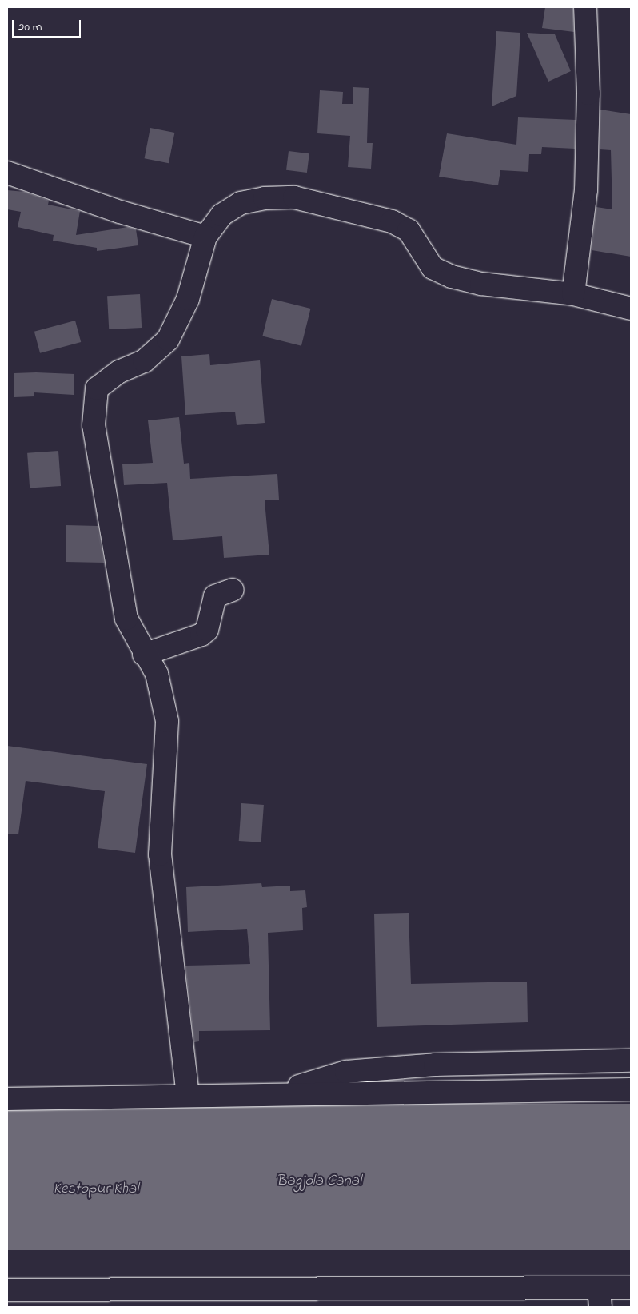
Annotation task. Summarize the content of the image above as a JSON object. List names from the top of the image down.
{
  "water": ["Bagjola Canal", "Kestopur Khal"],
  "scale_bar": "20 m"
}
